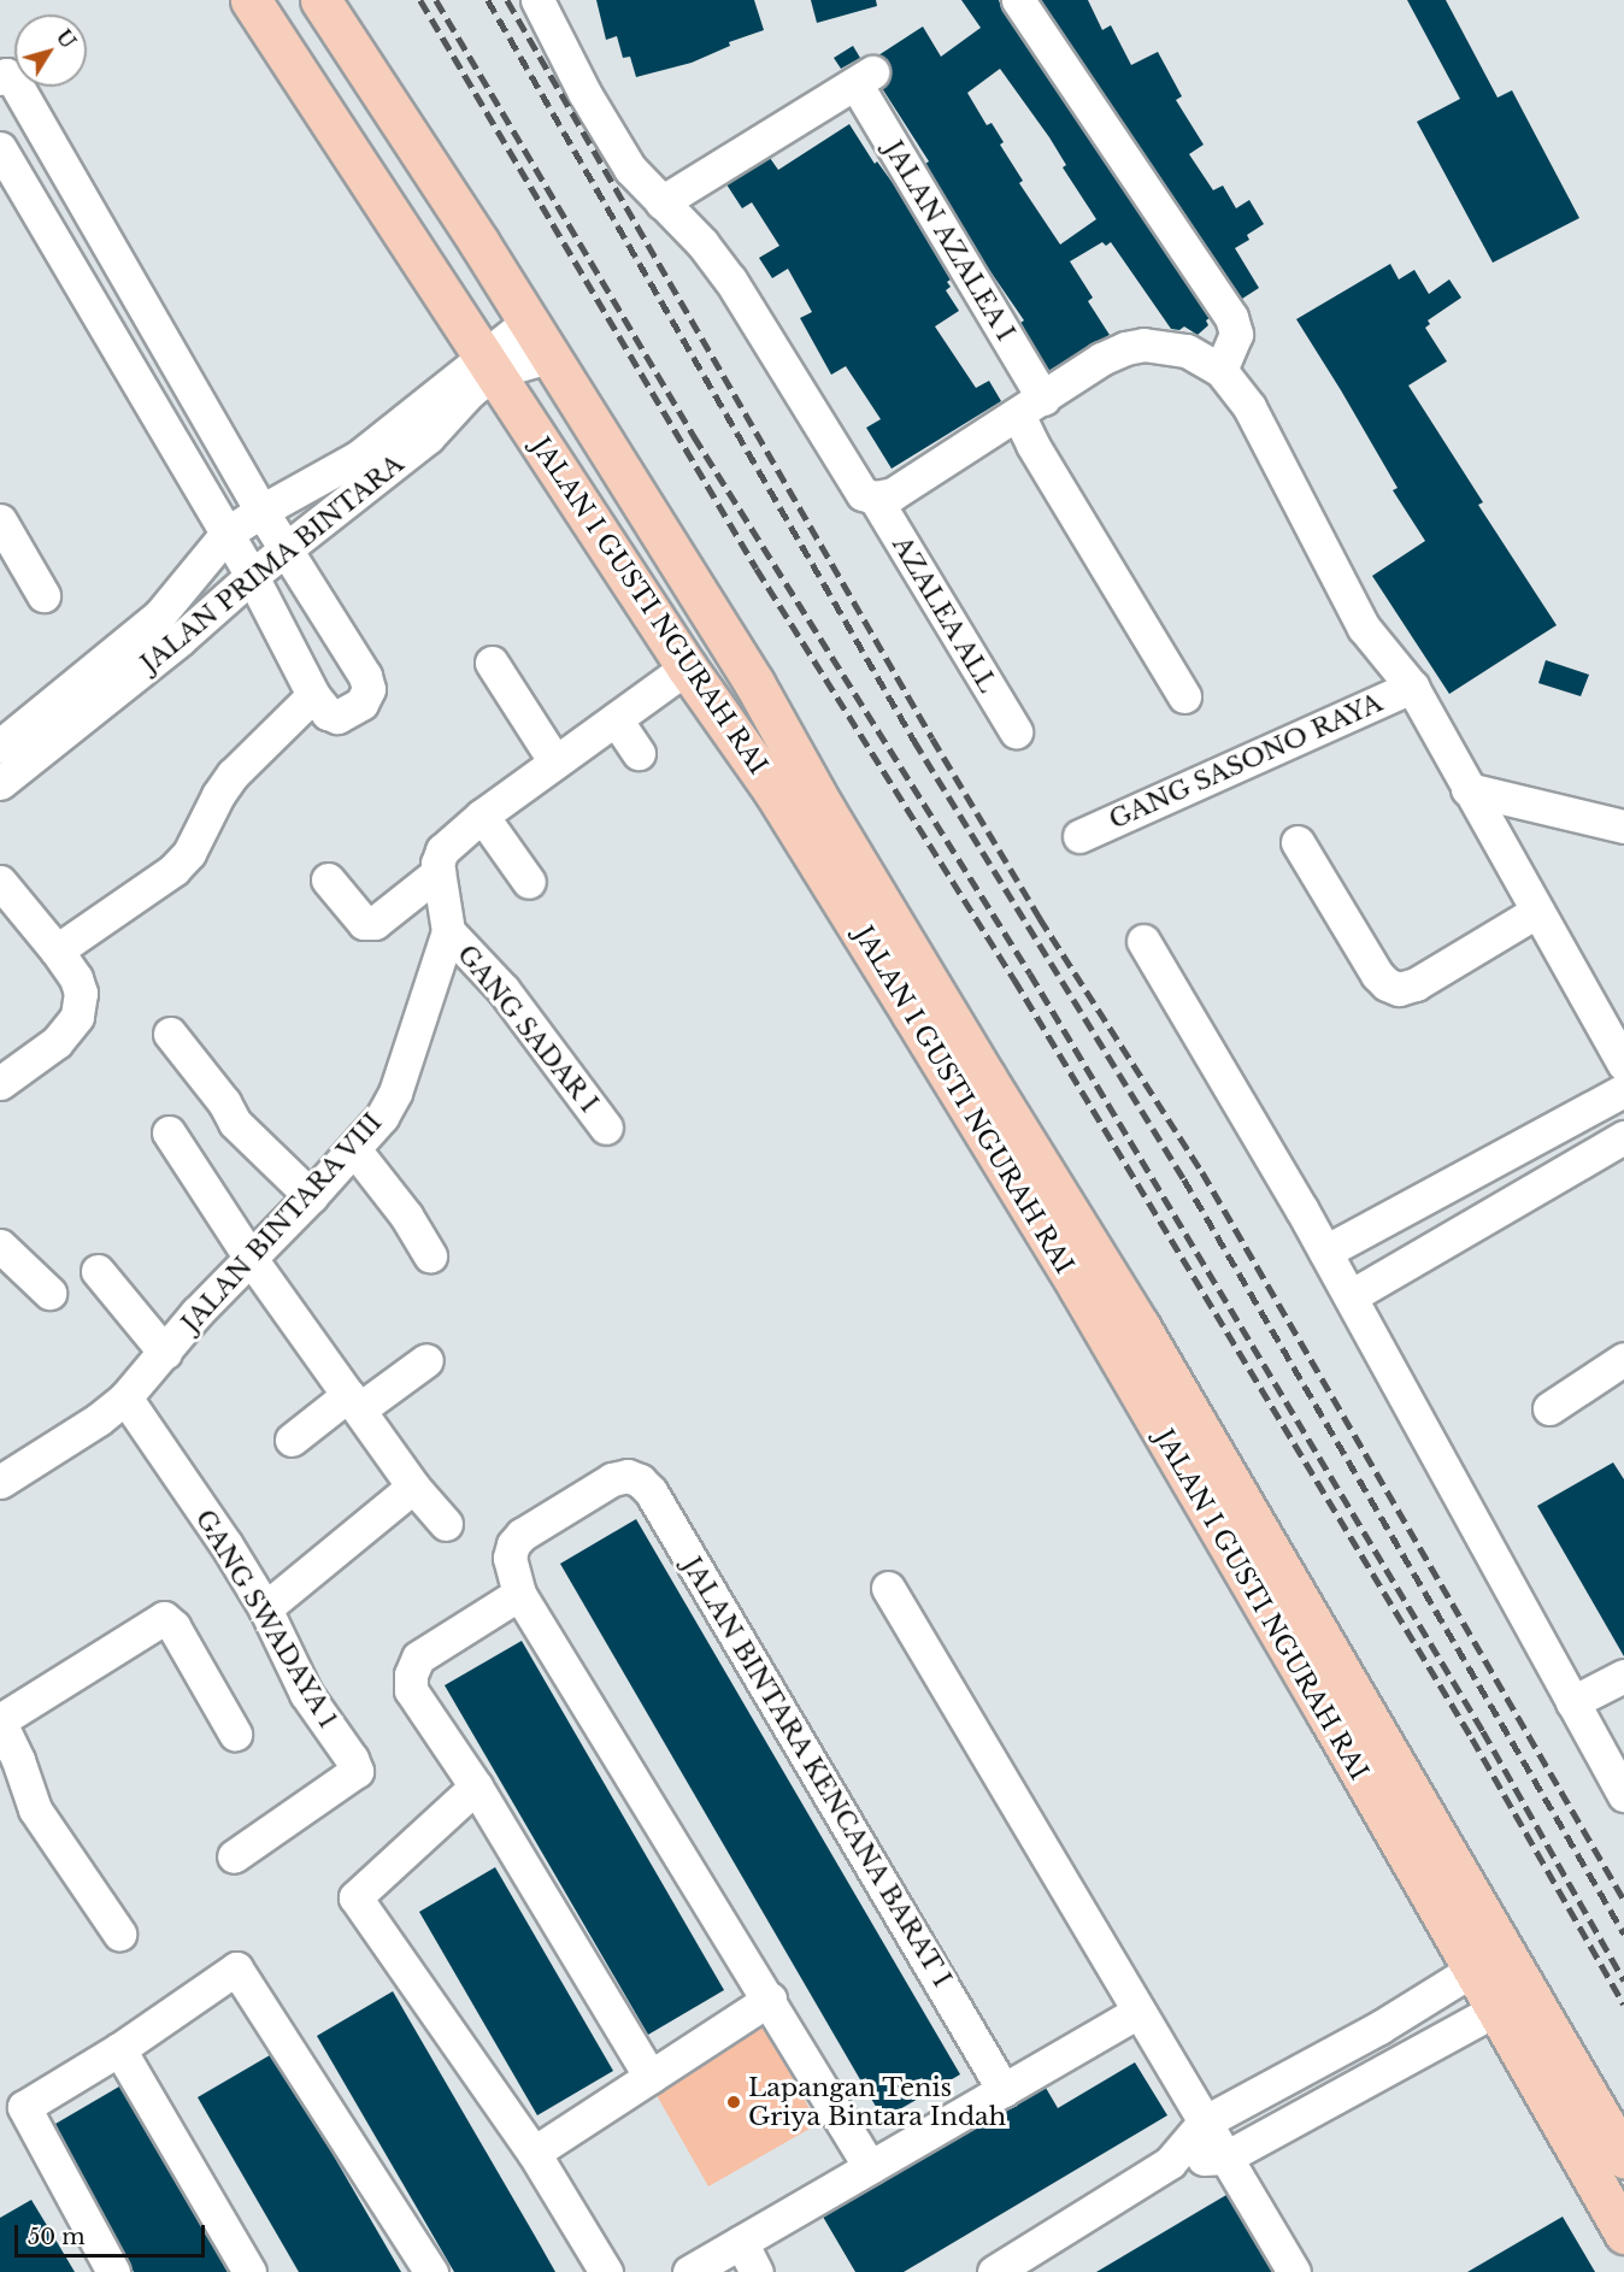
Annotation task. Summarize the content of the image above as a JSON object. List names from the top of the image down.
{
  "streets": {
    "main road": ["JALAN I GUSTI NGURAH RAI"],
    "street": [
      "JALAN AZALEA I",
      "JALAN PRIMA BINTARA",
      "AZALEA ALL",
      "GANG SASONO RAYA",
      "GANG SADAR I",
      "JALAN BINTARA VIII",
      "GANG SWADAYA 1",
      "JALAN BINTARA KENCANA BARAT I"
    ]
  },
  "crossings": [
    ["JALAN AZALEA I", "AZALEA ALL"],
    ["JALAN PRIMA BINTARA", "JALAN I GUSTI NGURAH RAI"],
    ["GANG SADAR I", "JALAN BINTARA VIII"],
    ["JALAN BINTARA VIII", "GANG SWADAYA 1"]
  ],
  "places": ["Lapangan Tenis Griya Bintara Indah"],
  "scale_bar": "50 m",
  "north": "top right"
}
